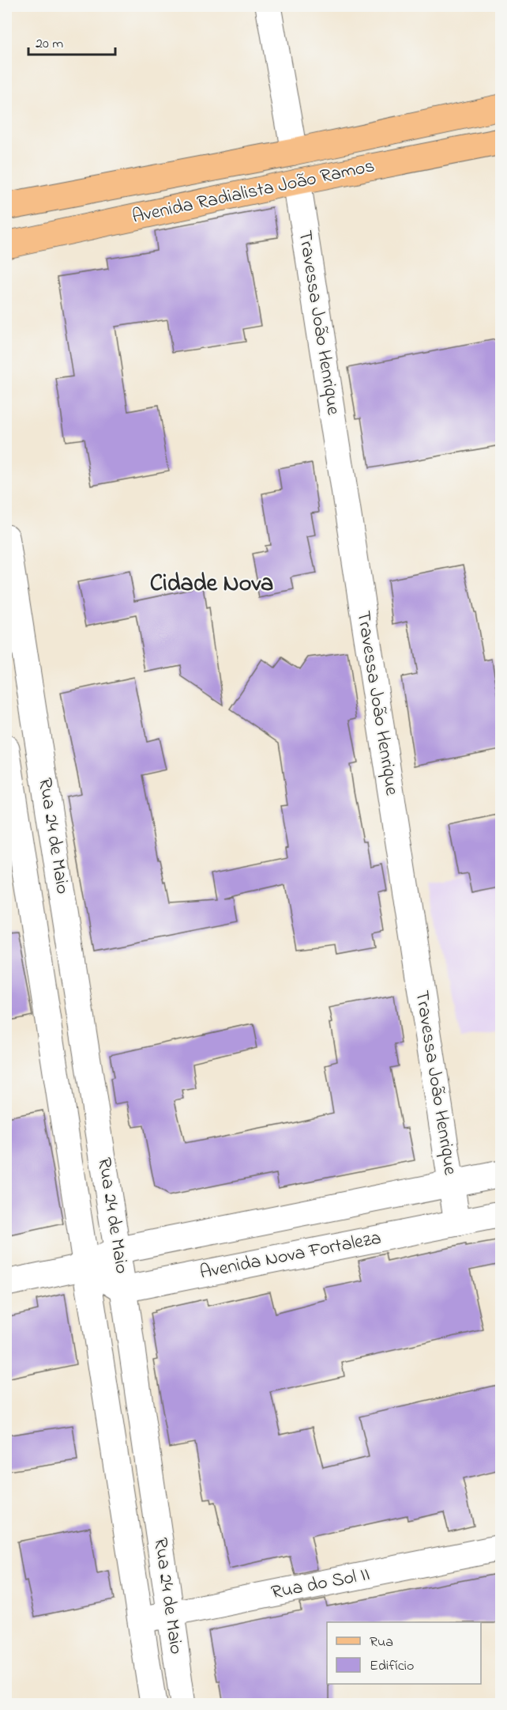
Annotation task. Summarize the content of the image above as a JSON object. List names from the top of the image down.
{
  "streets": {
    "main road": ["Avenida Radialista João Ramos"],
    "street": [
      "Travessa João Henrique",
      "Rua 24 de Maio",
      "Avenida Nova Fortaleza",
      "Rua do Sol II"
    ]
  },
  "crossings": [
    ["Avenida Radialista João Ramos", "Travessa João Henrique"],
    ["Travessa João Henrique", "Avenida Nova Fortaleza"],
    ["Rua 24 de Maio", "Avenida Nova Fortaleza"],
    ["Rua 24 de Maio", "Rua do Sol II"]
  ],
  "districts": ["Cidade Nova"],
  "legend": ["Rua", "Edifício"],
  "scale_bar": "20 m"
}
